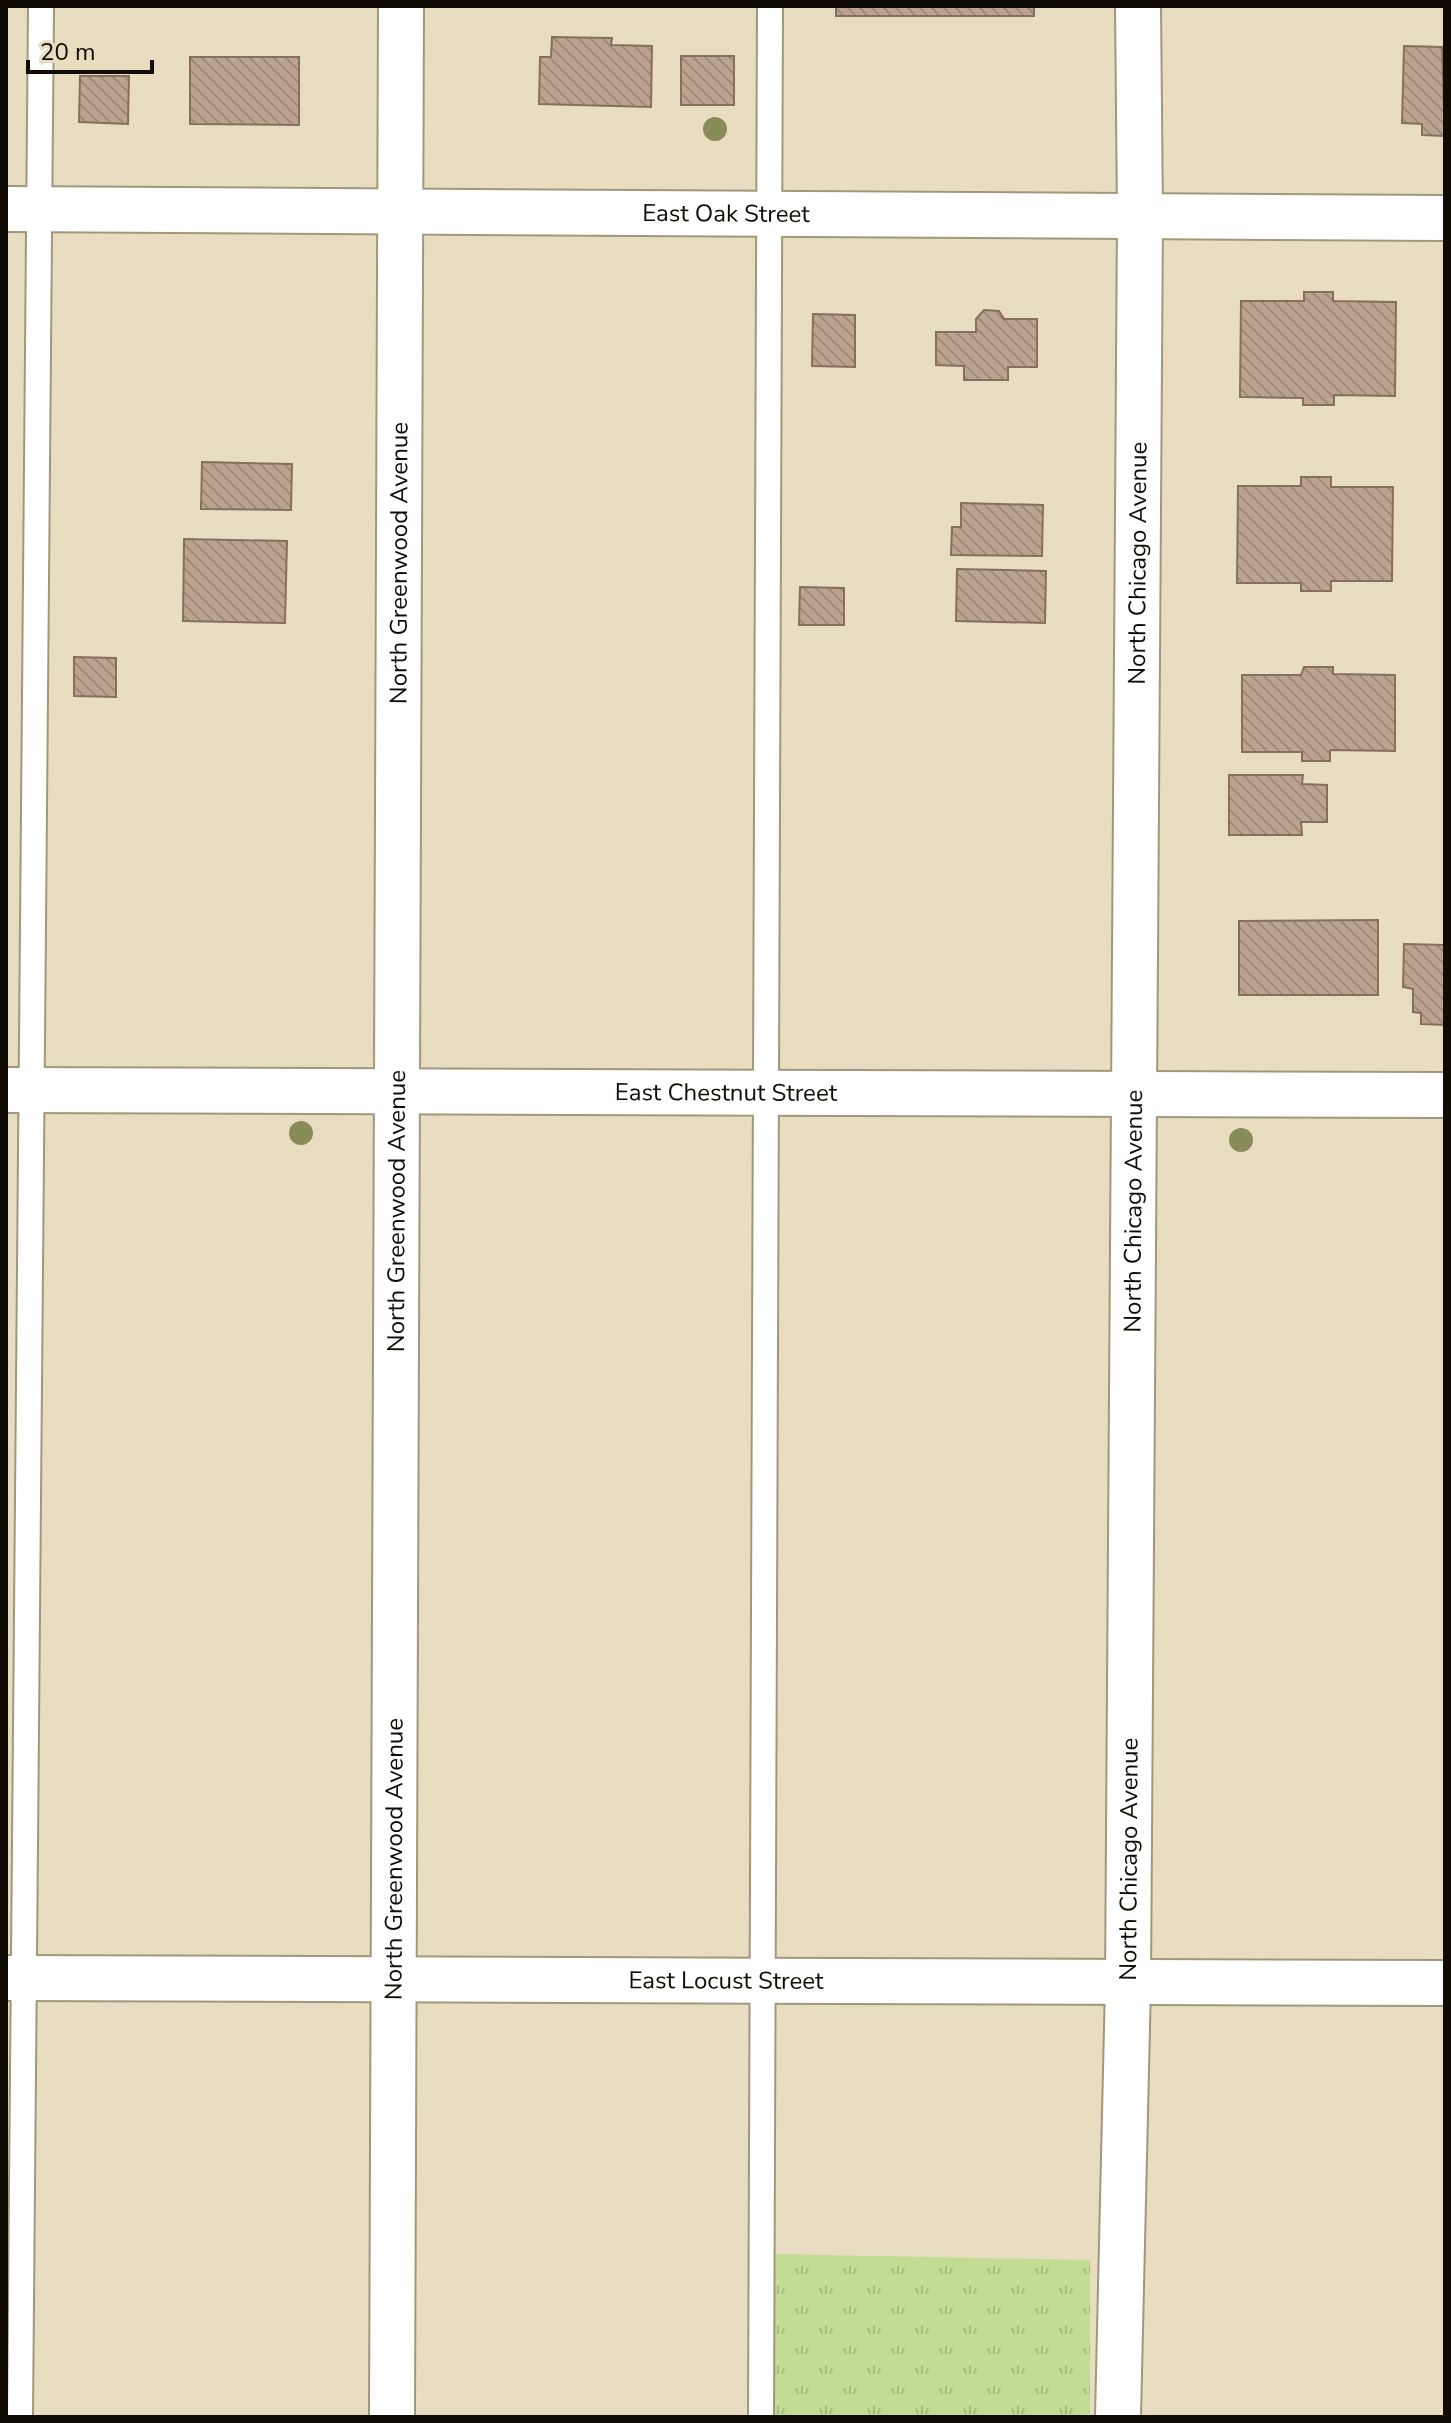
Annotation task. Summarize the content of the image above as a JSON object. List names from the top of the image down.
{
  "streets": {
    "street": [
      "East Oak Street",
      "North Greenwood Avenue",
      "North Chicago Avenue",
      "East Chestnut Street",
      "East Locust Street"
    ]
  },
  "crossings": [
    ["East Oak Street", "North Greenwood Avenue"],
    ["East Oak Street", "North Chicago Avenue"],
    ["North Greenwood Avenue", "East Chestnut Street"],
    ["North Greenwood Avenue", "East Locust Street"],
    ["North Chicago Avenue", "East Chestnut Street"],
    ["North Chicago Avenue", "East Locust Street"]
  ],
  "scale_bar": "20 m"
}
